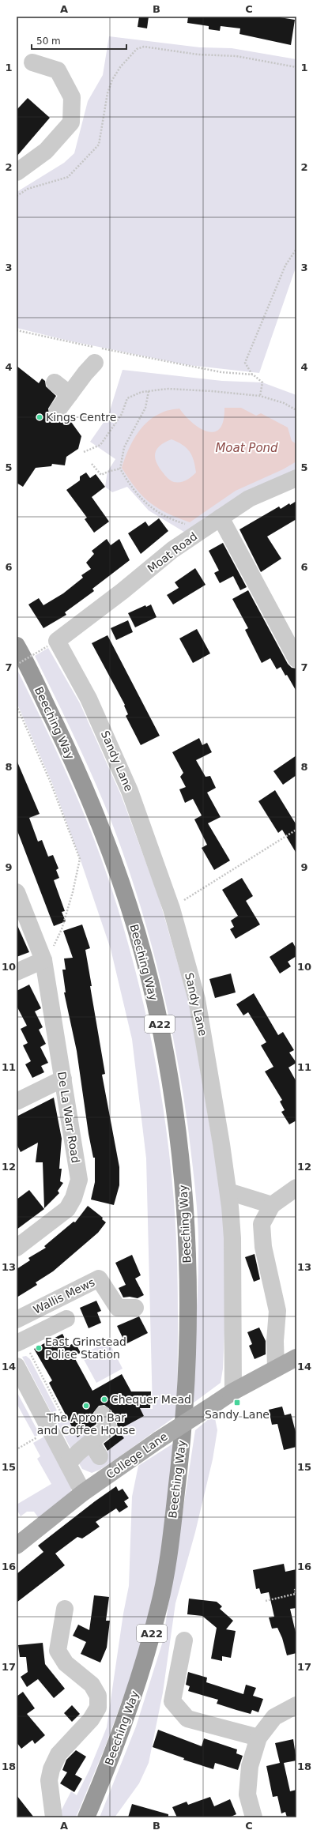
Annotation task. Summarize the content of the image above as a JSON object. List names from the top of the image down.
{
  "streets": {
    "highway": ["Beeching Way", "A22"],
    "main road": ["College Lane"],
    "street": [
      "Moat Road",
      "Sandy Lane",
      "De La Warr Road",
      "Wallis Mews"
    ]
  },
  "crossings": [
    ["Moat Road", "Sandy Lane"],
    ["Sandy Lane", "College Lane"]
  ],
  "water": ["Moat Pond"],
  "places": {
    "other": [
      "Kings Centre",
      "East Grinstead Police Station",
      "Chequer Mead",
      "The Apron Bar and Coffee House"
    ],
    "transit": ["Sandy Lane"]
  },
  "scale_bar": "50 m",
  "grid": {
    "columns": ["A", "B", "C"],
    "rows": [
      "1",
      "2",
      "3",
      "4",
      "5",
      "6",
      "7",
      "8",
      "9",
      "10",
      "11",
      "12",
      "13",
      "14",
      "15",
      "16",
      "17",
      "18"
    ]
  }
}
